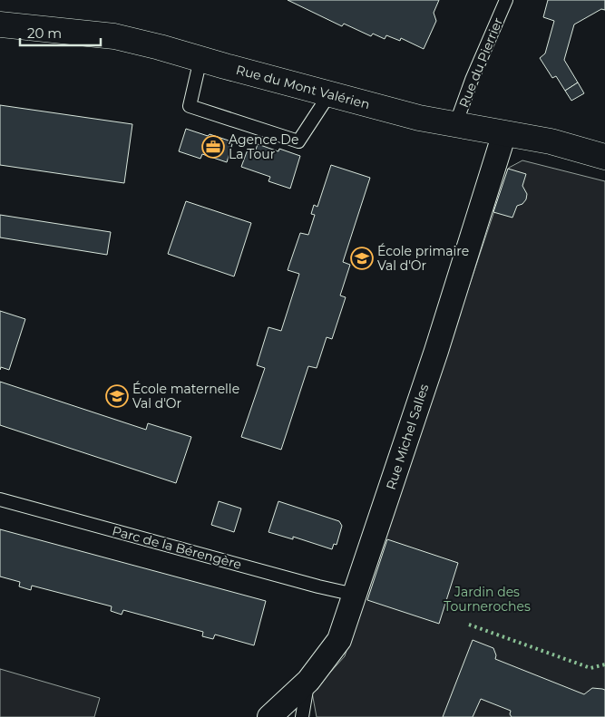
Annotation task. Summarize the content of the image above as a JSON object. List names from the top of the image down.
{
  "streets": {
    "main road": ["Rue du Mont Valérien"],
    "street": ["Rue Michel Salles"],
    "lane": ["Rue du Pierrier", "Parc de la Bérengère"]
  },
  "crossings": [
    ["Rue du Pierrier", "Rue du Mont Valérien"],
    ["Rue du Mont Valérien", "Rue Michel Salles"],
    ["Rue Michel Salles", "Parc de la Bérengère"]
  ],
  "parks": ["Jardin des Tourneroches"],
  "places": {
    "office": ["Agence De La Tour"],
    "school or university": ["École primaire Val d'Or", "École maternelle Val d'Or"]
  },
  "scale_bar": "20 m"
}
